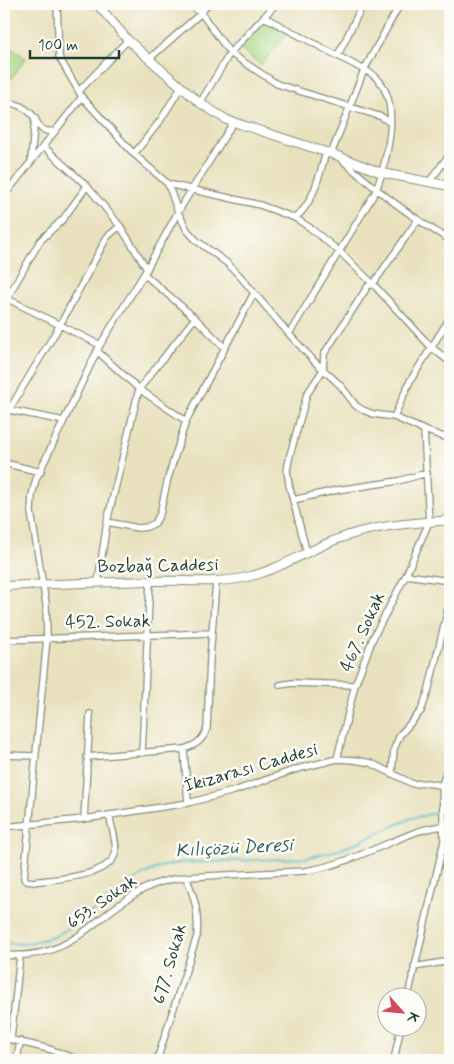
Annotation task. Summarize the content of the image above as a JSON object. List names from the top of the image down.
{
  "streets": {
    "street": [
      "Bozbağ Caddesi",
      "452. Sokak",
      "467. Sokak",
      "İkizarası Caddesi",
      "653. Sokak",
      "677. Sokak"
    ]
  },
  "crossings": [
    ["Bozbağ Caddesi", "467. Sokak"],
    ["467. Sokak", "İkizarası Caddesi"],
    ["653. Sokak", "677. Sokak"]
  ],
  "water": ["Kılıçözü Deresi"],
  "scale_bar": "100 m",
  "north": "bottom right"
}
